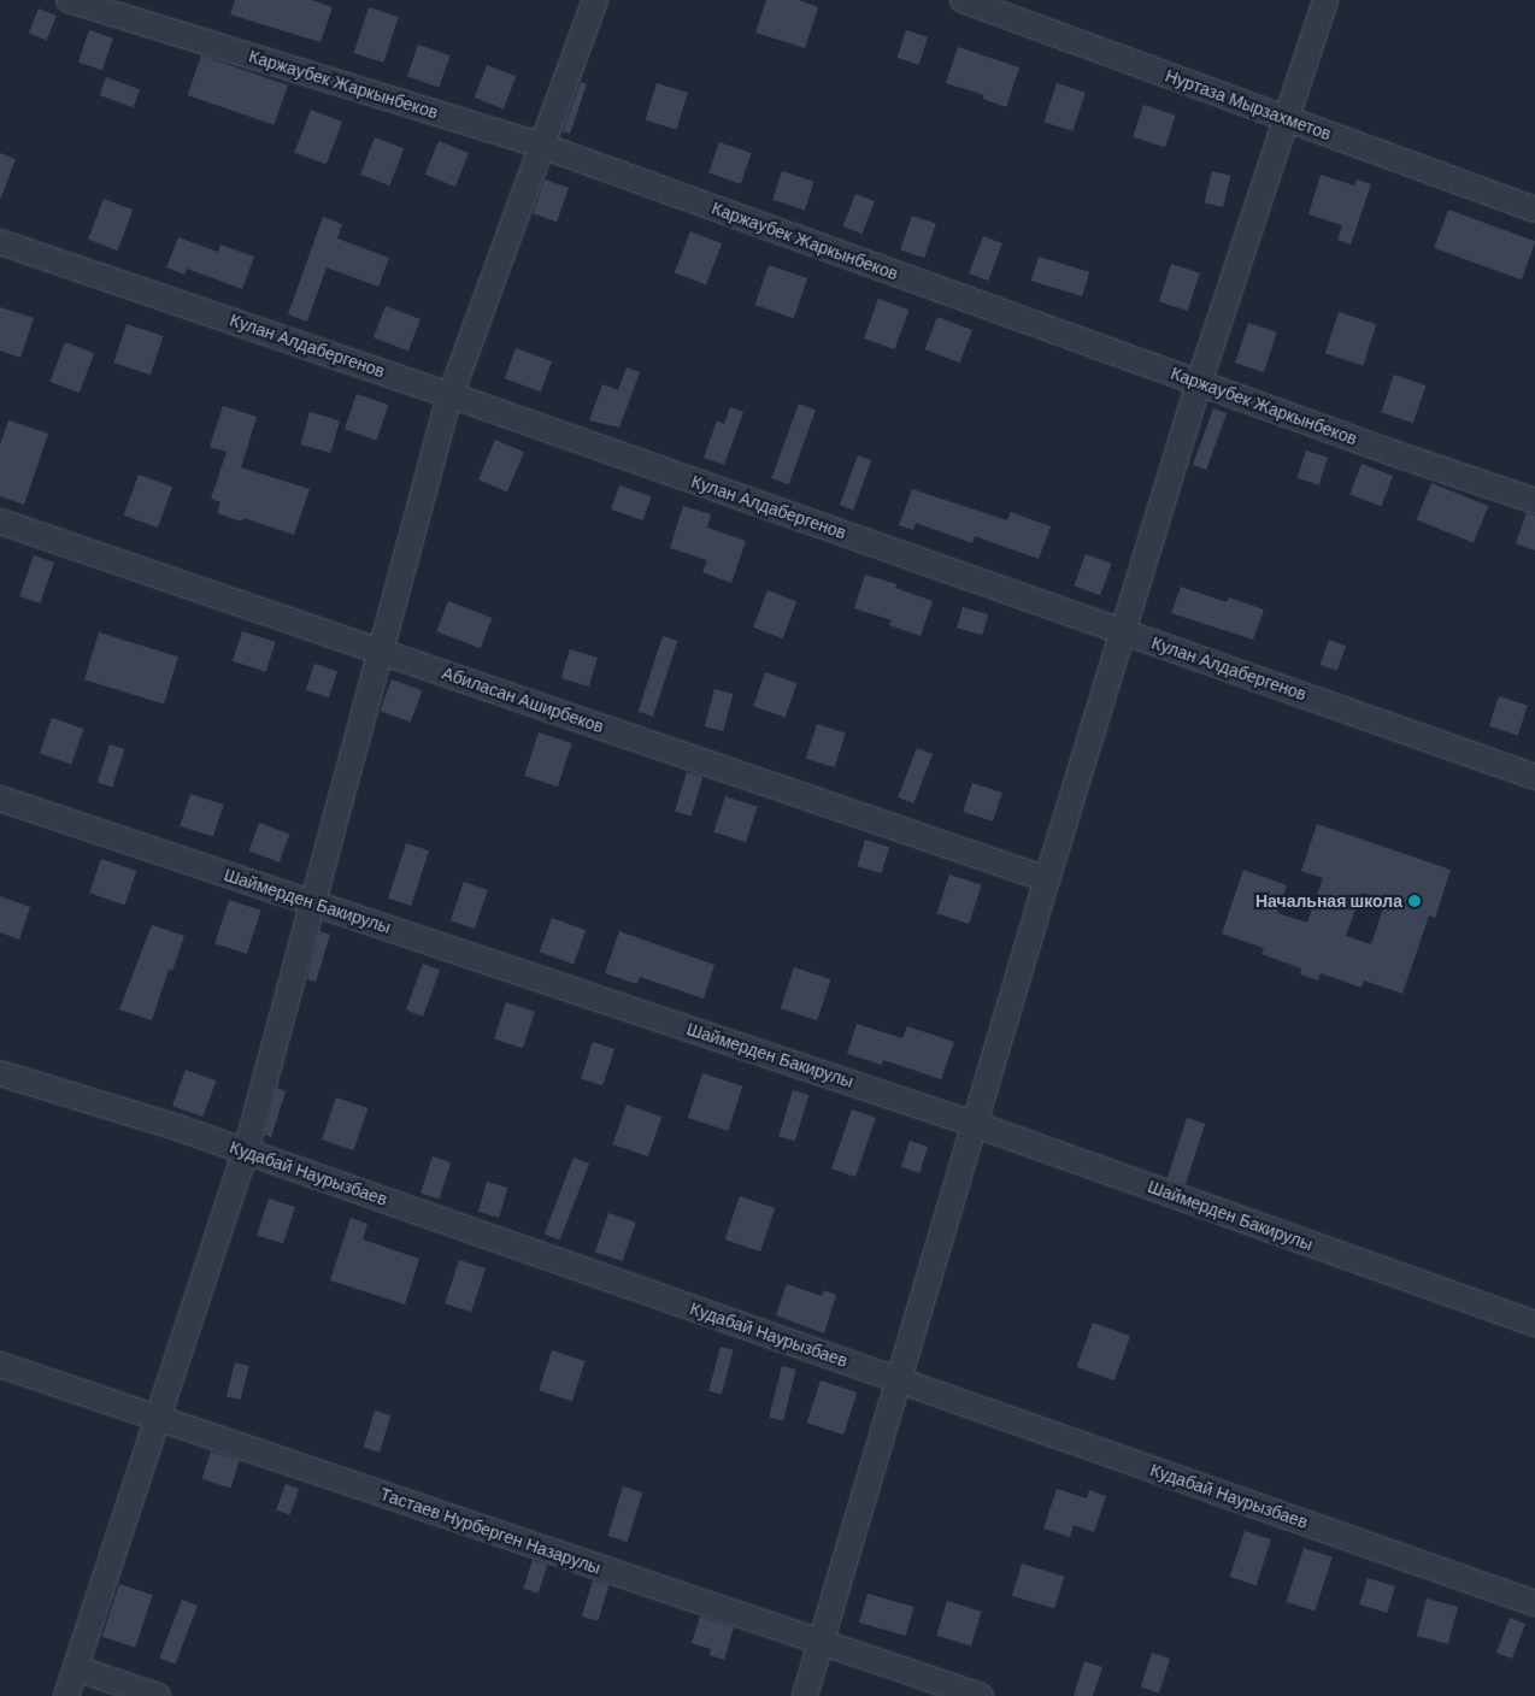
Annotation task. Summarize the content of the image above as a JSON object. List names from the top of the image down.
{
  "streets": {
    "street": [
      "Каржаубек Жаркынбеков",
      "Нуртаза Мырзахметов",
      "Кулан Алдабергенов",
      "Абиласан Аширбеков",
      "Шаймерден Бакирулы",
      "Кудабай Наурызбаев",
      "Тастаев Нурберген Назарулы"
    ]
  },
  "places": ["Начальная школа"]
}
